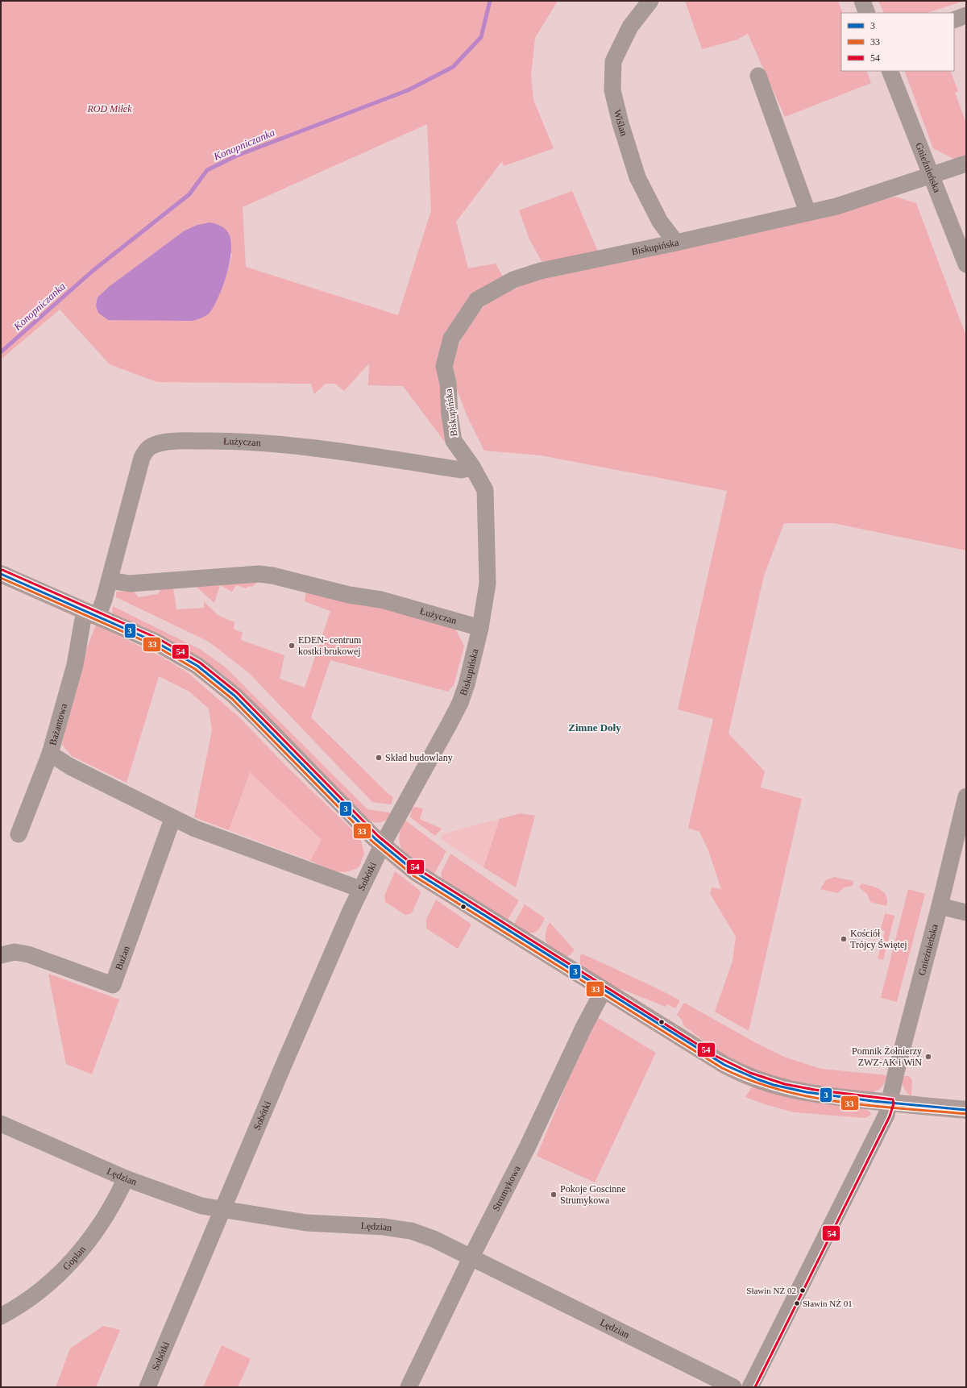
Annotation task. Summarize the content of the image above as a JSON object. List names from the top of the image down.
{
  "streets": {
    "street": [
      "Wiślan",
      "Gnieźnieńska",
      "Biskupińska",
      "Łużyczan",
      "Bażantowa",
      "Sobótki",
      "Bużan",
      "Lędzian",
      "Strumykowa",
      "Goplan"
    ]
  },
  "crossings": [
    ["Wiślan", "Biskupińska"],
    ["Gnieźnieńska", "Biskupińska"],
    ["Biskupińska", "Łużyczan"],
    ["Biskupińska", "Sobótki"],
    ["Łużyczan", "Bażantowa"],
    ["Sobótki", "Lędzian"],
    ["Lędzian", "Strumykowa"],
    ["Lędzian", "Goplan"]
  ],
  "districts": ["Zimne Doły"],
  "water": ["Konopniczanka"],
  "parks": ["ROD Miłek"],
  "places": [
    "EDEN- centrum kostki brukowej",
    "Skład budowlany",
    "Kościół Trójcy Świętej",
    "Pomnik Żołnierzy ZWZ-AK i WiN",
    "Pokoje Goscinne Strumykowa",
    "Sławin NŻ 02",
    "Sławin NŻ 01"
  ],
  "lines": ["transit line 54", "transit line 3", "transit line 33"],
  "legend": ["3", "33", "54"]
}
